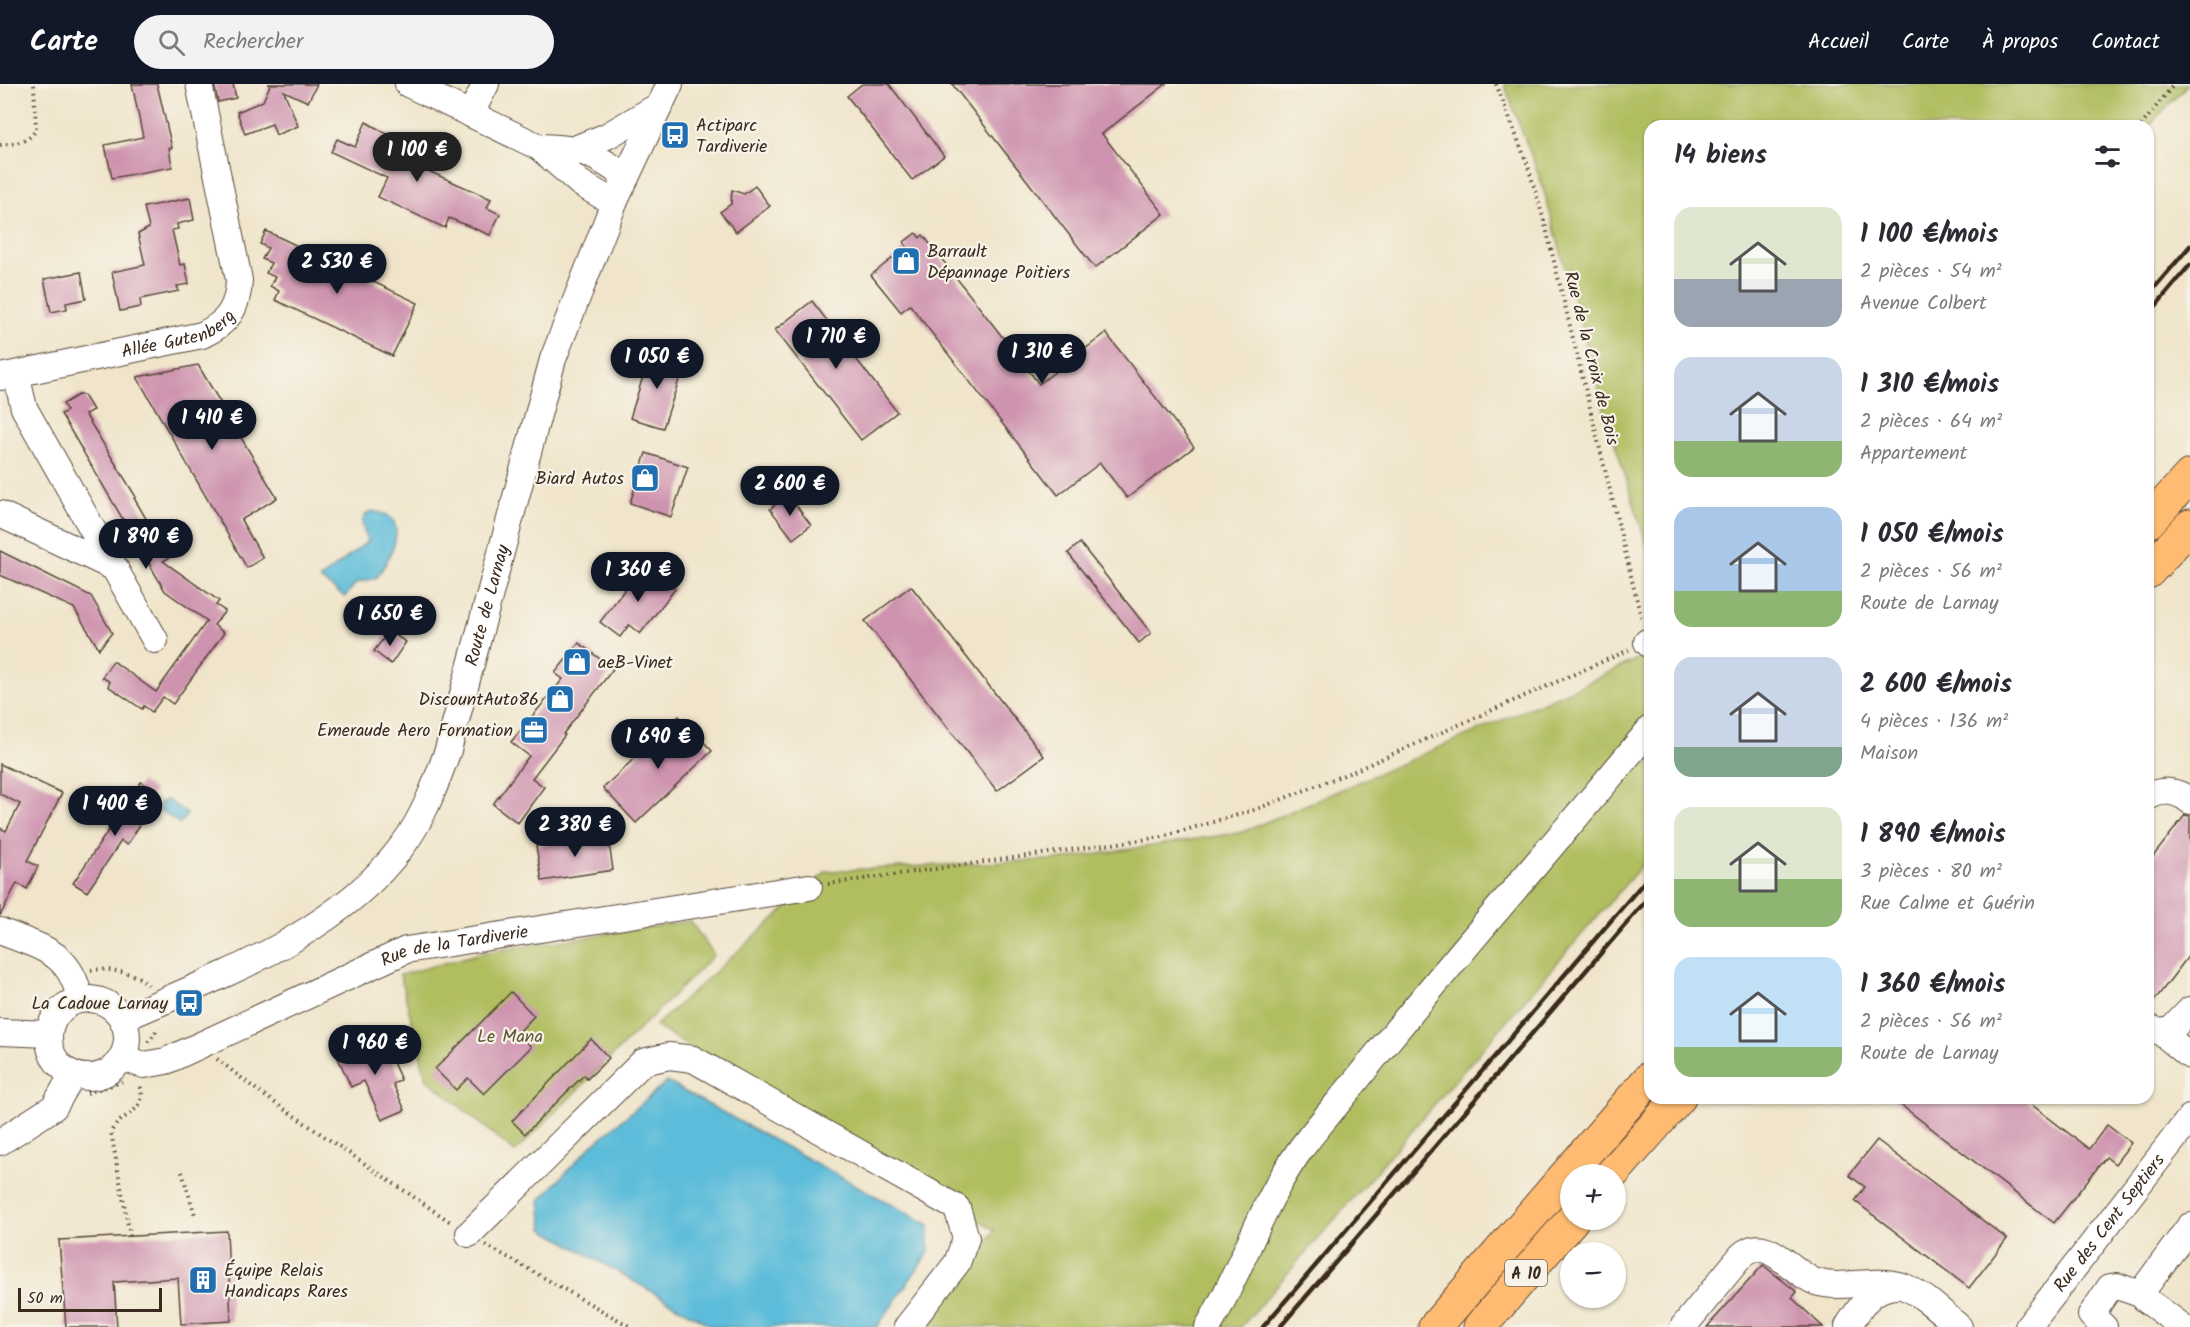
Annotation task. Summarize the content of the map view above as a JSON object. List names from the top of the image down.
{
  "streets": {
    "highway": ["A 10"],
    "street": [
      "Allée Gutenberg",
      "Route de Larnay",
      "Rue de la Tardiverie",
      "Rue des Cent Septiers"
    ],
    "path": ["Rue de la Croix de Bois"]
  },
  "crossings": [
    ["Route de Larnay", "Rue de la Tardiverie"]
  ],
  "parks": ["Le Mana"],
  "places": {
    "bus stop": ["Actiparc Tardiverie", "La Cadoue Larnay"],
    "shop": [
      "Barrault Dépannage Poitiers",
      "Biard Autos",
      "aeB-Vinet",
      "DiscountAuto86"
    ],
    "office": ["Emeraude Aero Formation"],
    "building": ["Équipe Relais Handicaps Rares"]
  },
  "scale_bar": "50 m",
  "page": {
    "header": "Carte",
    "search": "Rechercher",
    "nav": [
      "Accueil",
      "Carte",
      "À propos",
      "Contact"
    ],
    "heading": "14 biens",
    "price": [
      "1 100 €",
      "2 530 €",
      "1 710 €",
      "1 310 €",
      "1 050 €",
      "1 410 €",
      "2 600 €",
      "1 890 €",
      "1 360 €",
      "1 650 €",
      "1 690 €",
      "1 400 €",
      "2 380 €",
      "1 960 €"
    ],
    "list": [
      {
        "name": "1 100 €/mois",
        "note": "2 pièces · 54 m² · Avenue Colbert"
      },
      {
        "name": "1 310 €/mois",
        "note": "2 pièces · 64 m² · Appartement"
      },
      {
        "name": "1 050 €/mois",
        "note": "2 pièces · 56 m² · Route de Larnay"
      },
      {
        "name": "2 600 €/mois",
        "note": "4 pièces · 136 m² · Maison"
      },
      {
        "name": "1 890 €/mois",
        "note": "3 pièces · 80 m² · Rue Calme et Guérin"
      },
      {
        "name": "1 360 €/mois",
        "note": "2 pièces · 56 m² · Route de Larnay"
      }
    ],
    "map_buttons": ["+", "−"],
    "scale": "50 m"
  }
}
